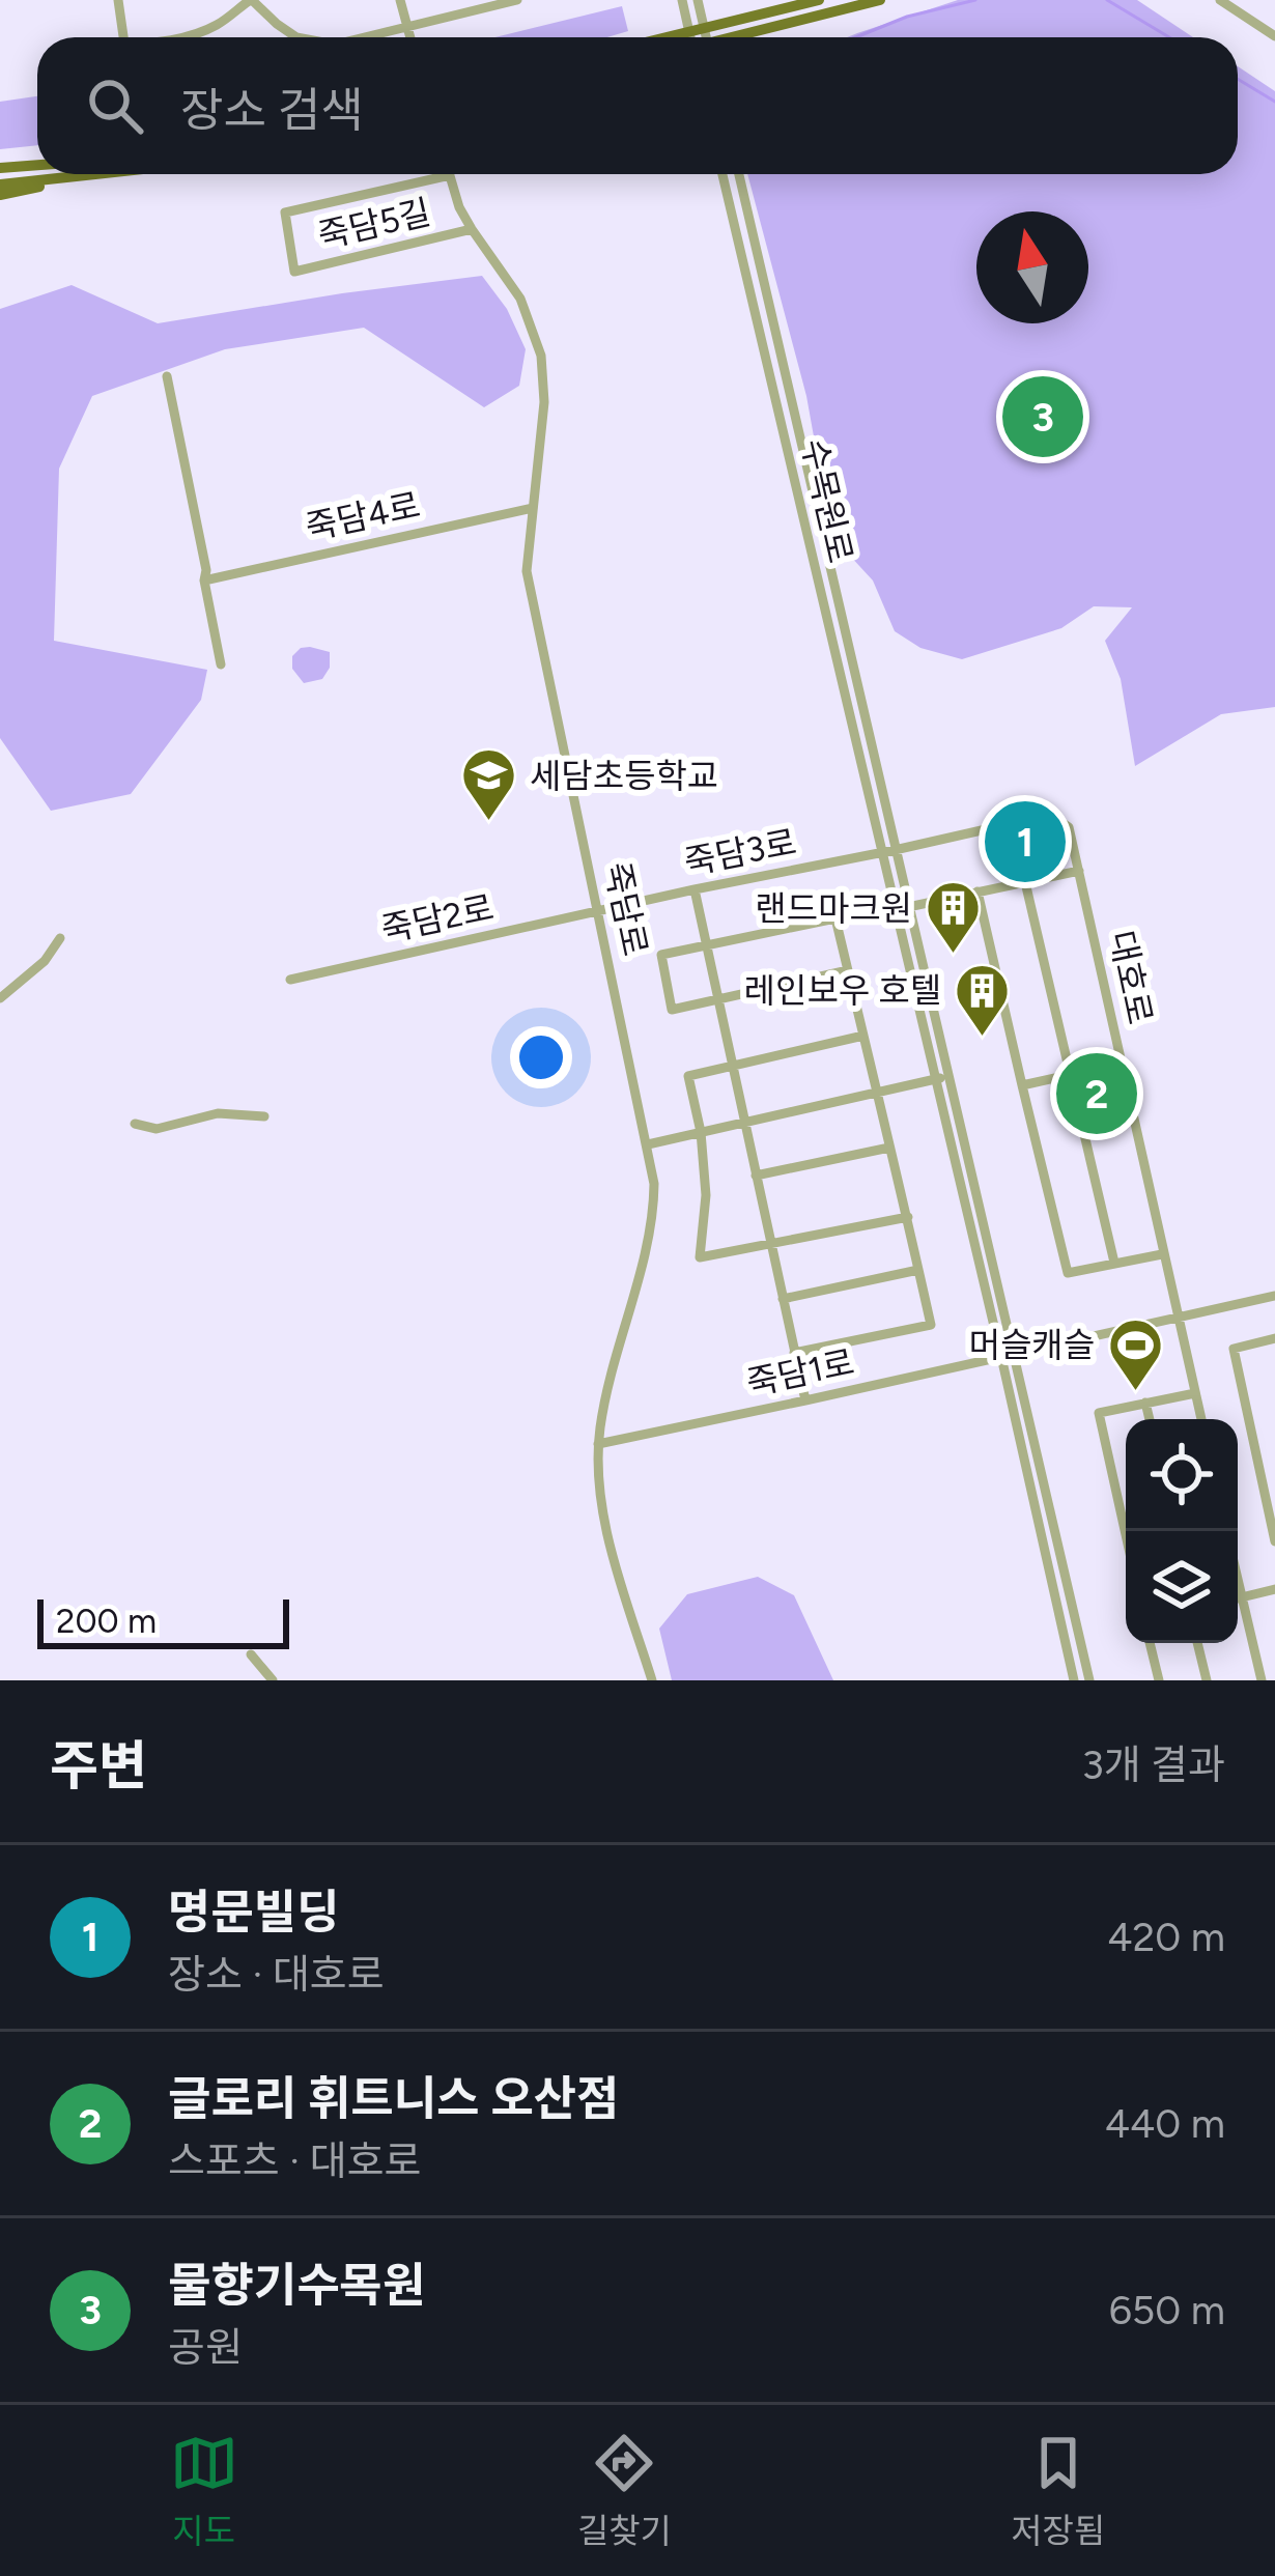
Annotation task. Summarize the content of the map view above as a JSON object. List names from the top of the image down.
{
  "streets": {
    "street": [
      "죽담5길",
      "수목원로",
      "죽담4로",
      "죽담3로",
      "죽담로",
      "죽담2로",
      "대호로",
      "죽담1로"
    ]
  },
  "crossings": [
    ["죽담5길", "죽담로"],
    ["수목원로", "죽담3로"],
    ["수목원로", "대호로"],
    ["수목원로", "죽담1로"],
    ["죽담4로", "죽담로"],
    ["죽담3로", "죽담로"],
    ["죽담3로", "죽담2로"],
    ["죽담3로", "대호로"],
    ["죽담로", "죽담2로"],
    ["죽담로", "죽담1로"],
    ["대호로", "죽담1로"]
  ],
  "places": {
    "school or university": ["세담초등학교"],
    "building": ["랜드마크원", "레인보우 호텔"],
    "sports": ["머슬캐슬"]
  },
  "scale_bar": "200 m",
  "north": "top",
  "page": {
    "search": "장소 검색",
    "pins": ["3", "1", "2"],
    "scale": "200 m",
    "heading": ["주변", "3개 결과"],
    "list": [
      {
        "mark": "1",
        "name": "명문빌딩",
        "note": "장소 · 대호로",
        "value": "420 m"
      },
      {
        "mark": "2",
        "name": "글로리 휘트니스 오산점",
        "note": "스포츠 · 대호로",
        "value": "440 m"
      },
      {
        "mark": "3",
        "name": "물향기수목원",
        "note": "공원",
        "value": "650 m"
      }
    ],
    "nav": ["지도", "길찾기", "저장됨"]
  }
}
